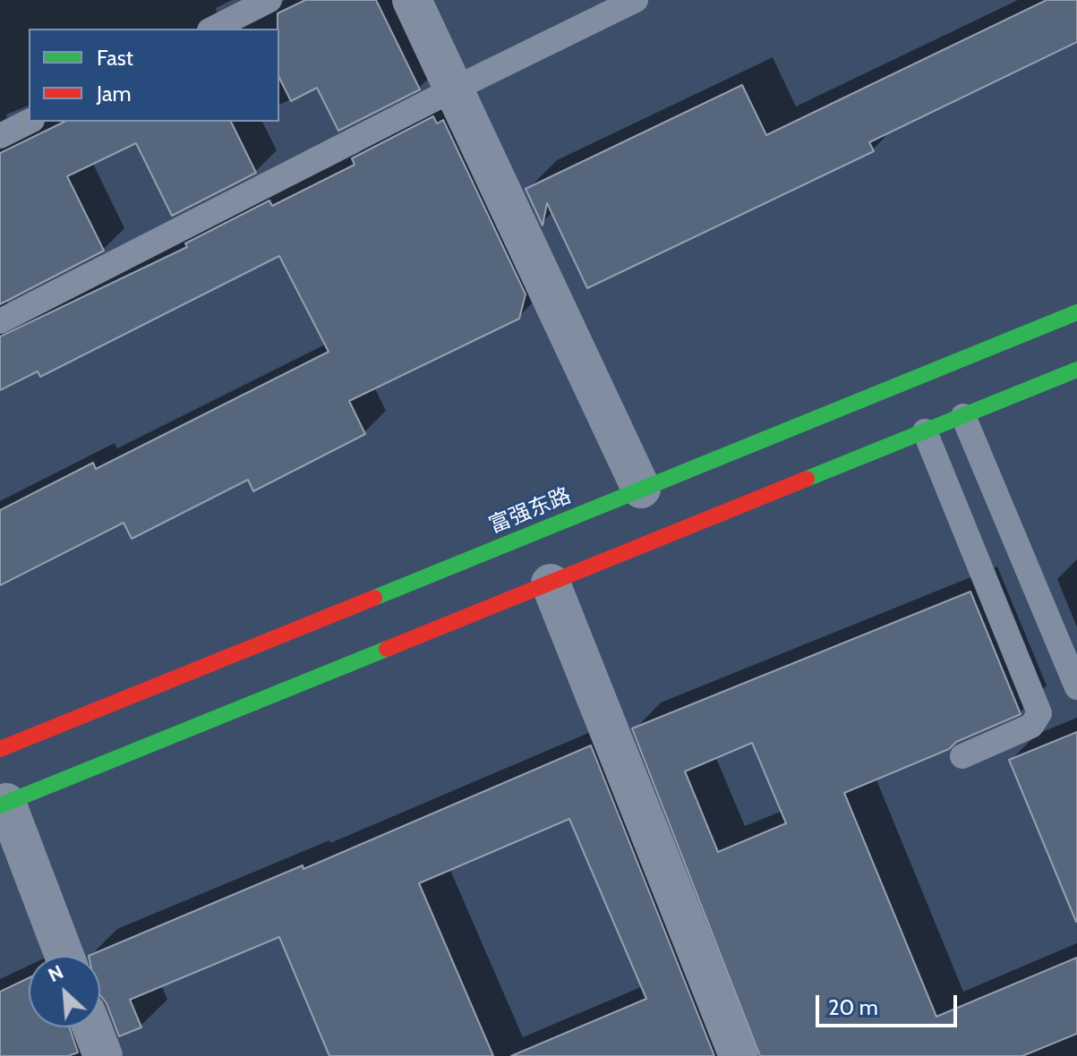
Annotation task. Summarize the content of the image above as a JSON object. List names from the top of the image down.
{
  "streets": {
    "main road": ["富强东路"]
  },
  "legend": ["Fast", "Jam"],
  "scale_bar": "20 m",
  "north": "top left"
}
